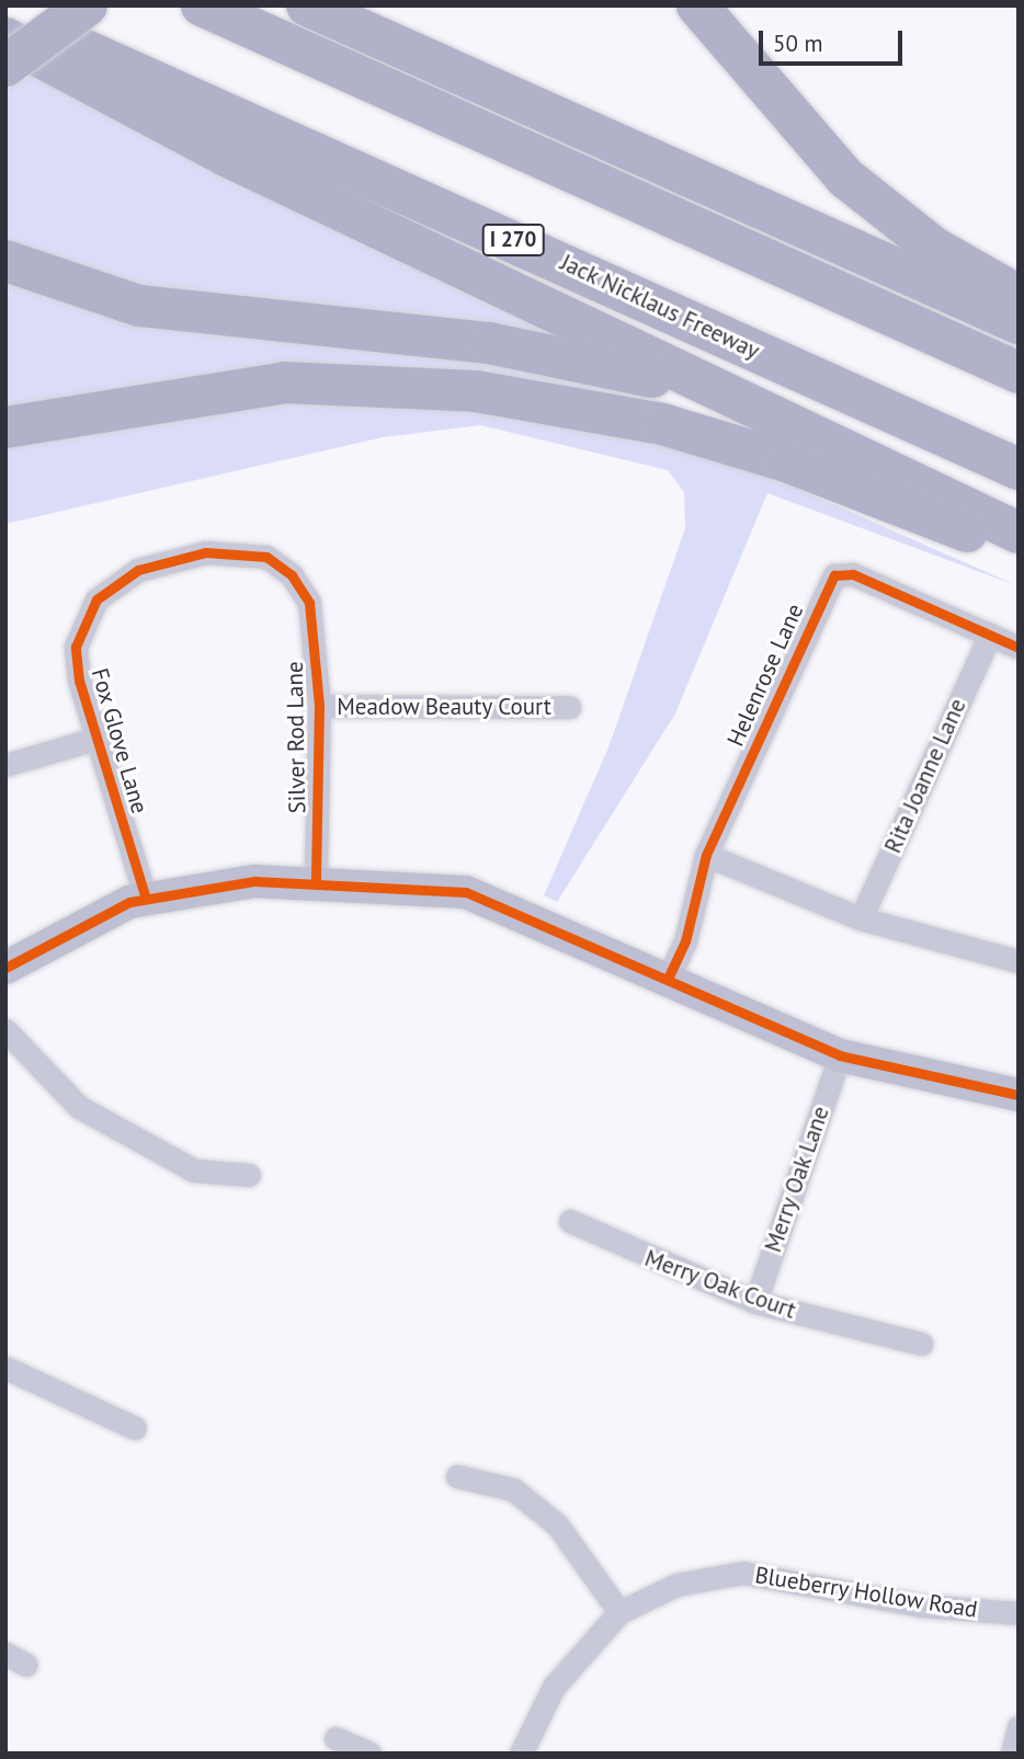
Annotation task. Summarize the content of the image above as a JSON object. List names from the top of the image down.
{
  "streets": {
    "highway": ["I 270", "Jack Nicklaus Freeway"],
    "street": [
      "Helenrose Lane",
      "Meadow Beauty Court",
      "Silver Rod Lane",
      "Fox Glove Lane",
      "Rita Joanne Lane",
      "Merry Oak Lane",
      "Merry Oak Court",
      "Blueberry Hollow Road"
    ]
  },
  "crossings": [
    ["Helenrose Lane", "Rita Joanne Lane"],
    ["Meadow Beauty Court", "Silver Rod Lane"],
    ["Silver Rod Lane", "Fox Glove Lane"],
    ["Merry Oak Lane", "Merry Oak Court"]
  ],
  "scale_bar": "50 m"
}
